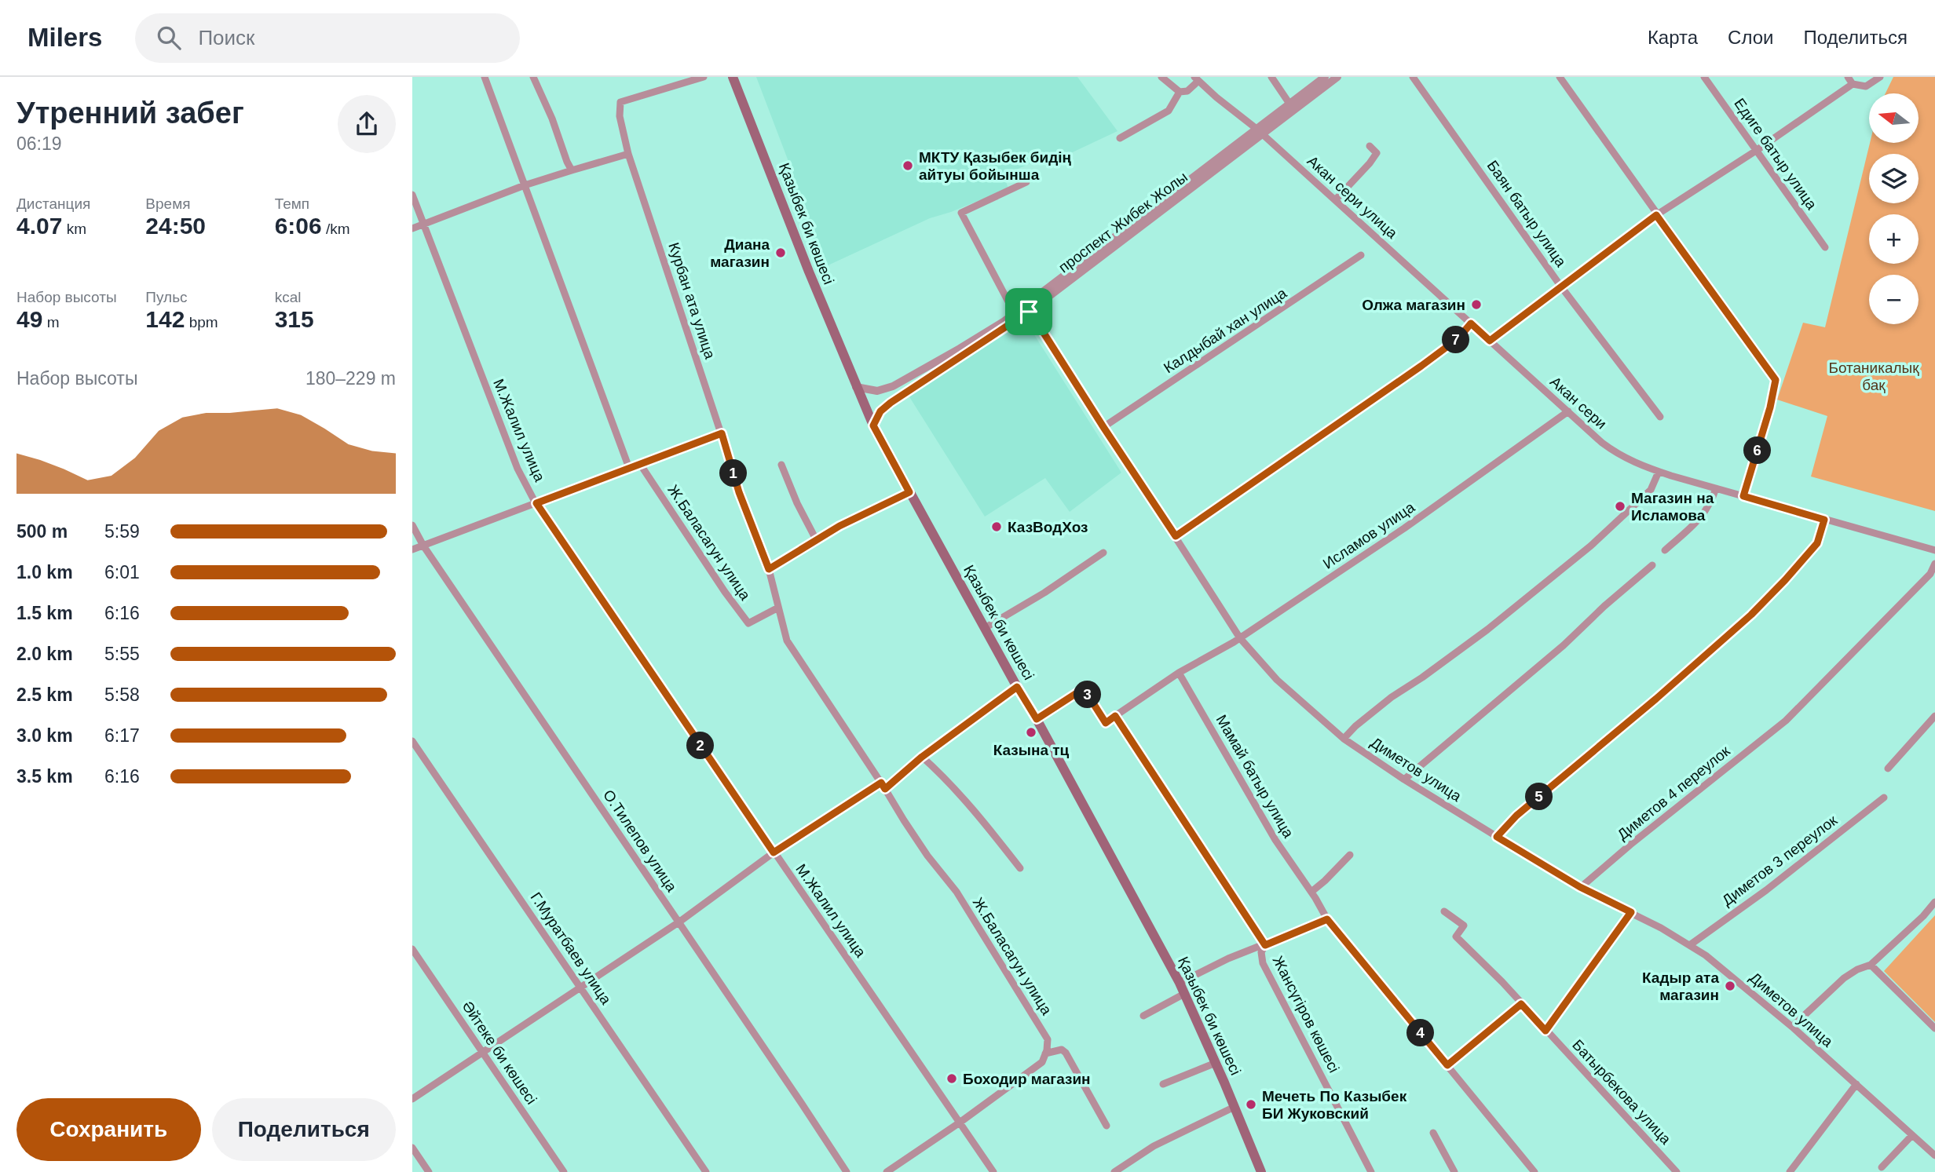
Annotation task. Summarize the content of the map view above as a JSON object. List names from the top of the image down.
{
  "streets": {
    "main road": ["Қазыбек би көшесі"],
    "street": [
      "Едиге батыр улица",
      "Акан сери улица",
      "Баян батыр улица",
      "проспект Жибек Жолы",
      "Курбан ата улица",
      "Калдыбай хан улица",
      "Акан сери",
      "М.Жалил улица",
      "Исламов улица",
      "Ж.Баласагун улица",
      "Диметов улица",
      "Мамай батыр улица",
      "Диметов 4 переулок",
      "О.Тилепов улица",
      "Диметов 3 переулок",
      "Г.Муратбаев улица",
      "Жансүгіров көшесі",
      "Әйтеке би көшесі",
      "Батырбекова улица"
    ]
  },
  "crossings": [
    ["Акан сери улица", "проспект Жибек Жолы"],
    ["Акан сери улица", "Акан сери"],
    ["проспект Жибек Жолы", "Қазыбек би көшесі"],
    ["проспект Жибек Жолы", "Диметов улица"],
    ["Курбан ата улица", "Ж.Баласагун улица"],
    ["Калдыбай хан улица", "Диметов улица"],
    ["Акан сери", "Исламов улица"],
    ["Исламов улица", "Диметов улица"],
    ["Исламов улица", "Мамай батыр улица"],
    ["Исламов улица", "Жансүгіров көшесі"],
    ["Диметов улица", "Диметов 4 переулок"],
    ["Диметов улица", "Диметов 3 переулок"]
  ],
  "parks": ["Ботаникалық бақ"],
  "places": [
    "МКТУ Қазыбек бидің айтуы бойынша",
    "Диана магазин",
    "Олжа магазин",
    "Магазин на Исламова",
    "КазВодХоз",
    "Казына тц",
    "Кадыр ата магазин",
    "Боходир магазин",
    "Мечеть По Казыбек БИ Жуковский"
  ],
  "north": "left",
  "page": {
    "header": "Milers",
    "search": "Поиск",
    "nav": ["Карта", "Слои", "Поделиться"],
    "heading": ["Утренний забег", "06:19"],
    "map_buttons": ["+", "−"],
    "stats": [
      ["Дистанция", "4.07 km"],
      ["Время", "24:50"],
      ["Темп", "6:06 /km"],
      ["Набор высоты", "49 m"],
      ["Пульс", "142 bpm"],
      ["kcal", "315"]
    ],
    "pins": [
      "7",
      "6",
      "1",
      "3",
      "2",
      "5",
      "4"
    ],
    "chart": ["Набор высоты", "180–229 m"],
    "list": [
      {
        "name": "500 m",
        "note": "5:59"
      },
      {
        "name": "1.0 km",
        "note": "6:01"
      },
      {
        "name": "1.5 km",
        "note": "6:16"
      },
      {
        "name": "2.0 km",
        "note": "5:55"
      },
      {
        "name": "2.5 km",
        "note": "5:58"
      },
      {
        "name": "3.0 km",
        "note": "6:17"
      },
      {
        "name": "3.5 km",
        "note": "6:16"
      }
    ],
    "buttons": ["Сохранить", "Поделиться"]
  }
}
